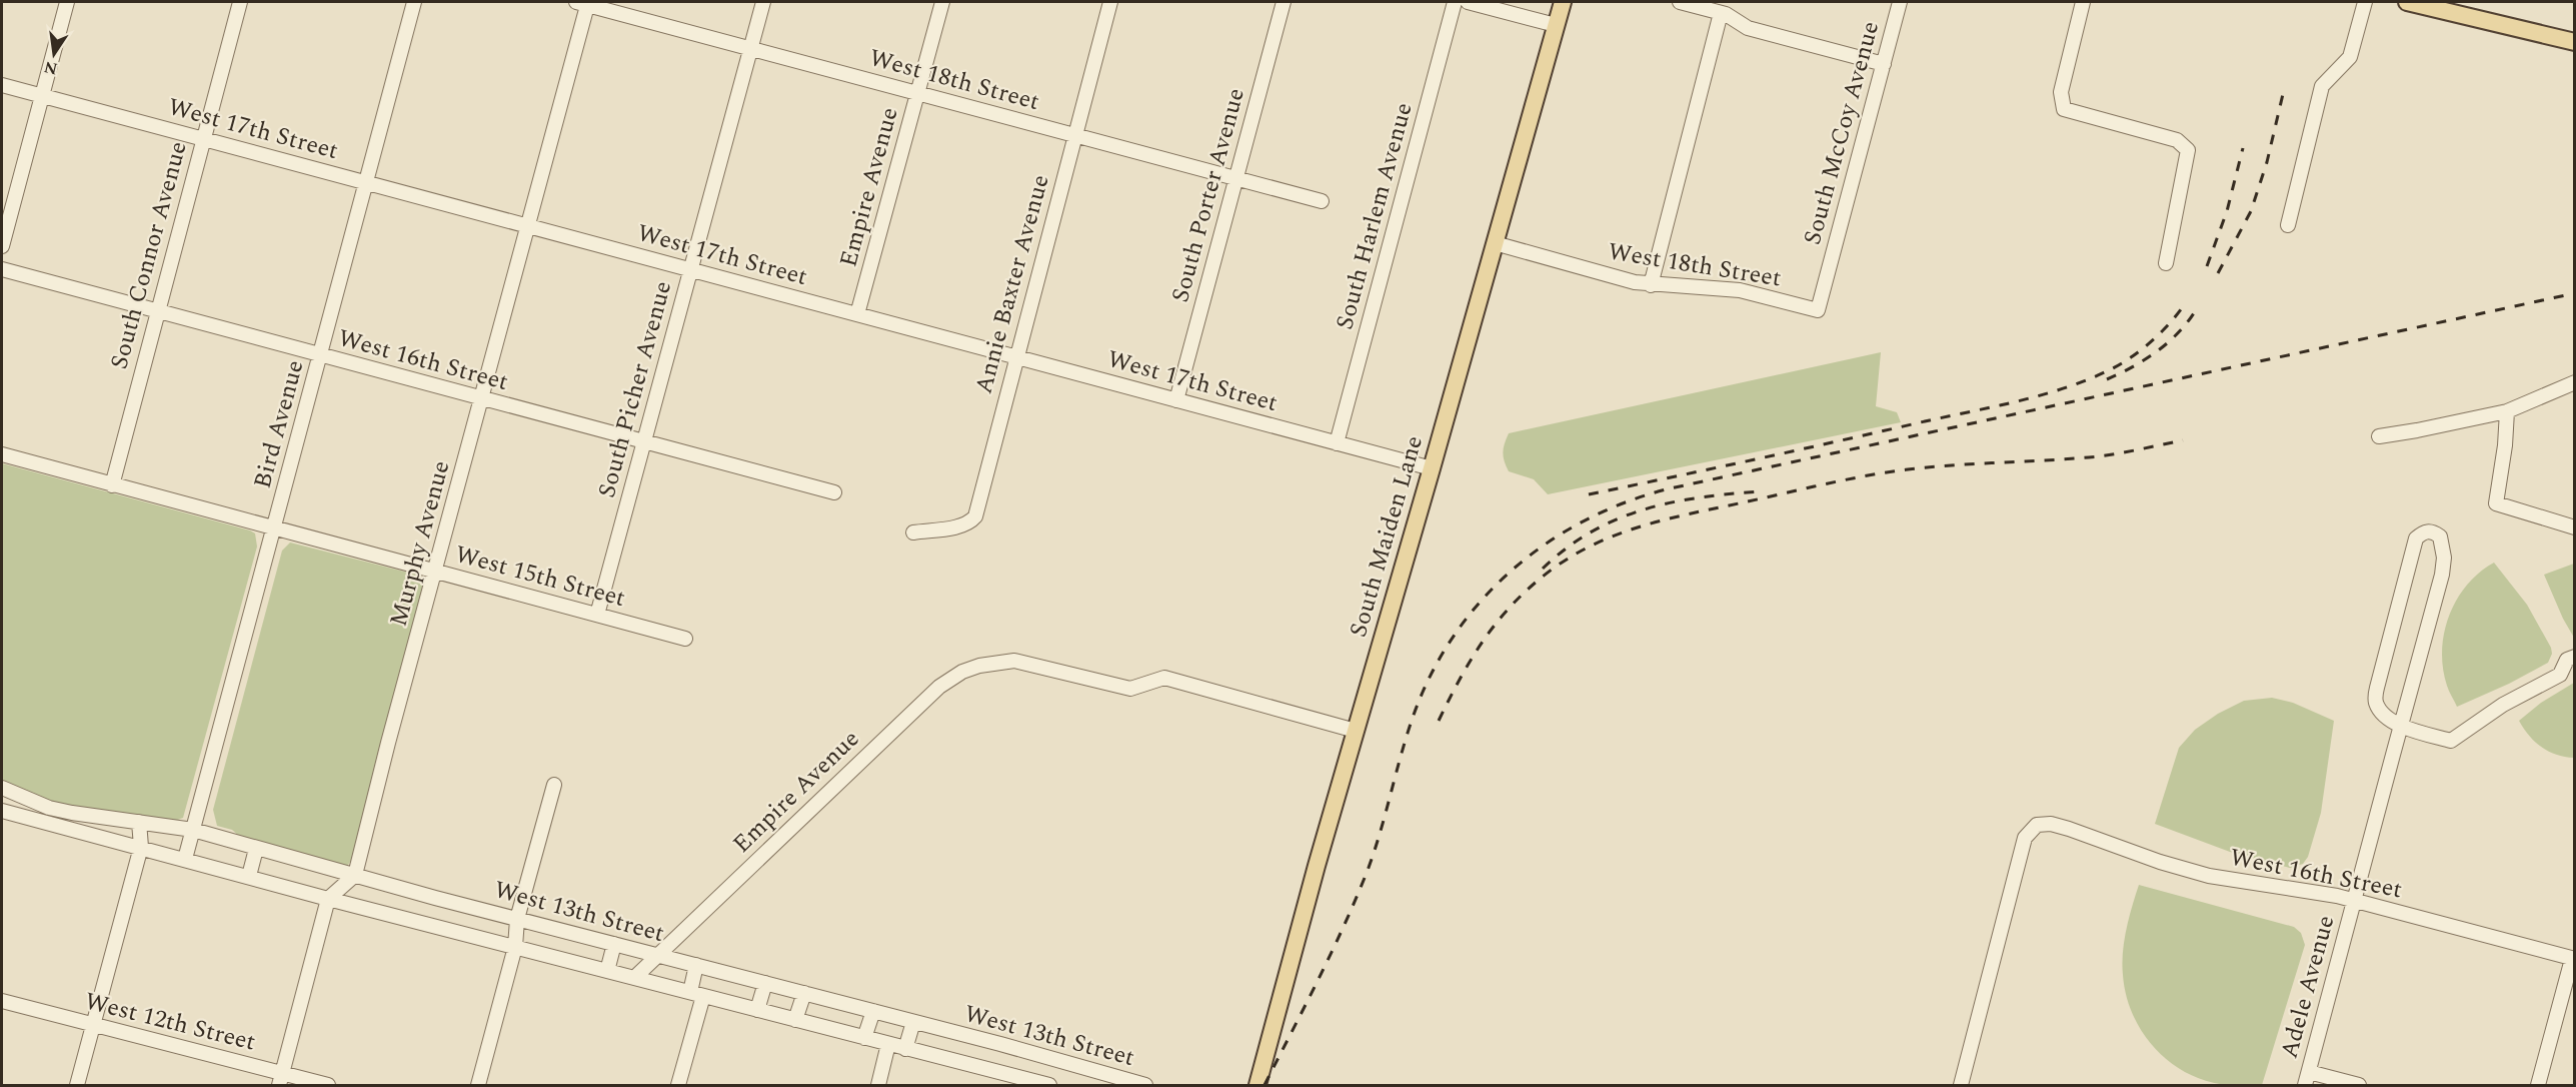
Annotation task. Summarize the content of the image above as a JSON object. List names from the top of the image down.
{
  "streets": {
    "main road": ["South Maiden Lane"],
    "street": [
      "West 18th Street",
      "West 17th Street",
      "South McCoy Avenue",
      "Empire Avenue",
      "South Porter Avenue",
      "South Harlem Avenue",
      "South Connor Avenue",
      "Annie Baxter Avenue",
      "West 16th Street",
      "South Picher Avenue",
      "Bird Avenue",
      "Murphy Avenue",
      "West 15th Street",
      "West 13th Street",
      "Adele Avenue",
      "West 12th Street"
    ]
  },
  "crossings": [
    ["West 18th Street", "South McCoy Avenue"],
    ["West 18th Street", "Empire Avenue"],
    ["West 18th Street", "South Porter Avenue"],
    ["West 18th Street", "Annie Baxter Avenue"],
    ["West 18th Street", "South Picher Avenue"],
    ["West 18th Street", "South Maiden Lane"],
    ["West 18th Street", "Murphy Avenue"],
    ["West 17th Street", "Empire Avenue"],
    ["West 17th Street", "South Porter Avenue"],
    ["West 17th Street", "South Harlem Avenue"],
    ["West 17th Street", "South Connor Avenue"],
    ["West 17th Street", "Annie Baxter Avenue"],
    ["West 17th Street", "South Picher Avenue"],
    ["West 17th Street", "Bird Avenue"],
    ["West 17th Street", "South Maiden Lane"],
    ["West 17th Street", "Murphy Avenue"],
    ["Empire Avenue", "South Maiden Lane"],
    ["Empire Avenue", "West 13th Street"],
    ["South Connor Avenue", "West 16th Street"],
    ["South Connor Avenue", "West 15th Street"],
    ["West 16th Street", "South Picher Avenue"],
    ["West 16th Street", "Bird Avenue"],
    ["West 16th Street", "Murphy Avenue"],
    ["West 16th Street", "Adele Avenue"],
    ["South Picher Avenue", "West 15th Street"],
    ["Bird Avenue", "West 15th Street"],
    ["Bird Avenue", "West 13th Street"],
    ["Murphy Avenue", "West 15th Street"],
    ["Murphy Avenue", "West 13th Street"]
  ],
  "north": "bottom"
}
